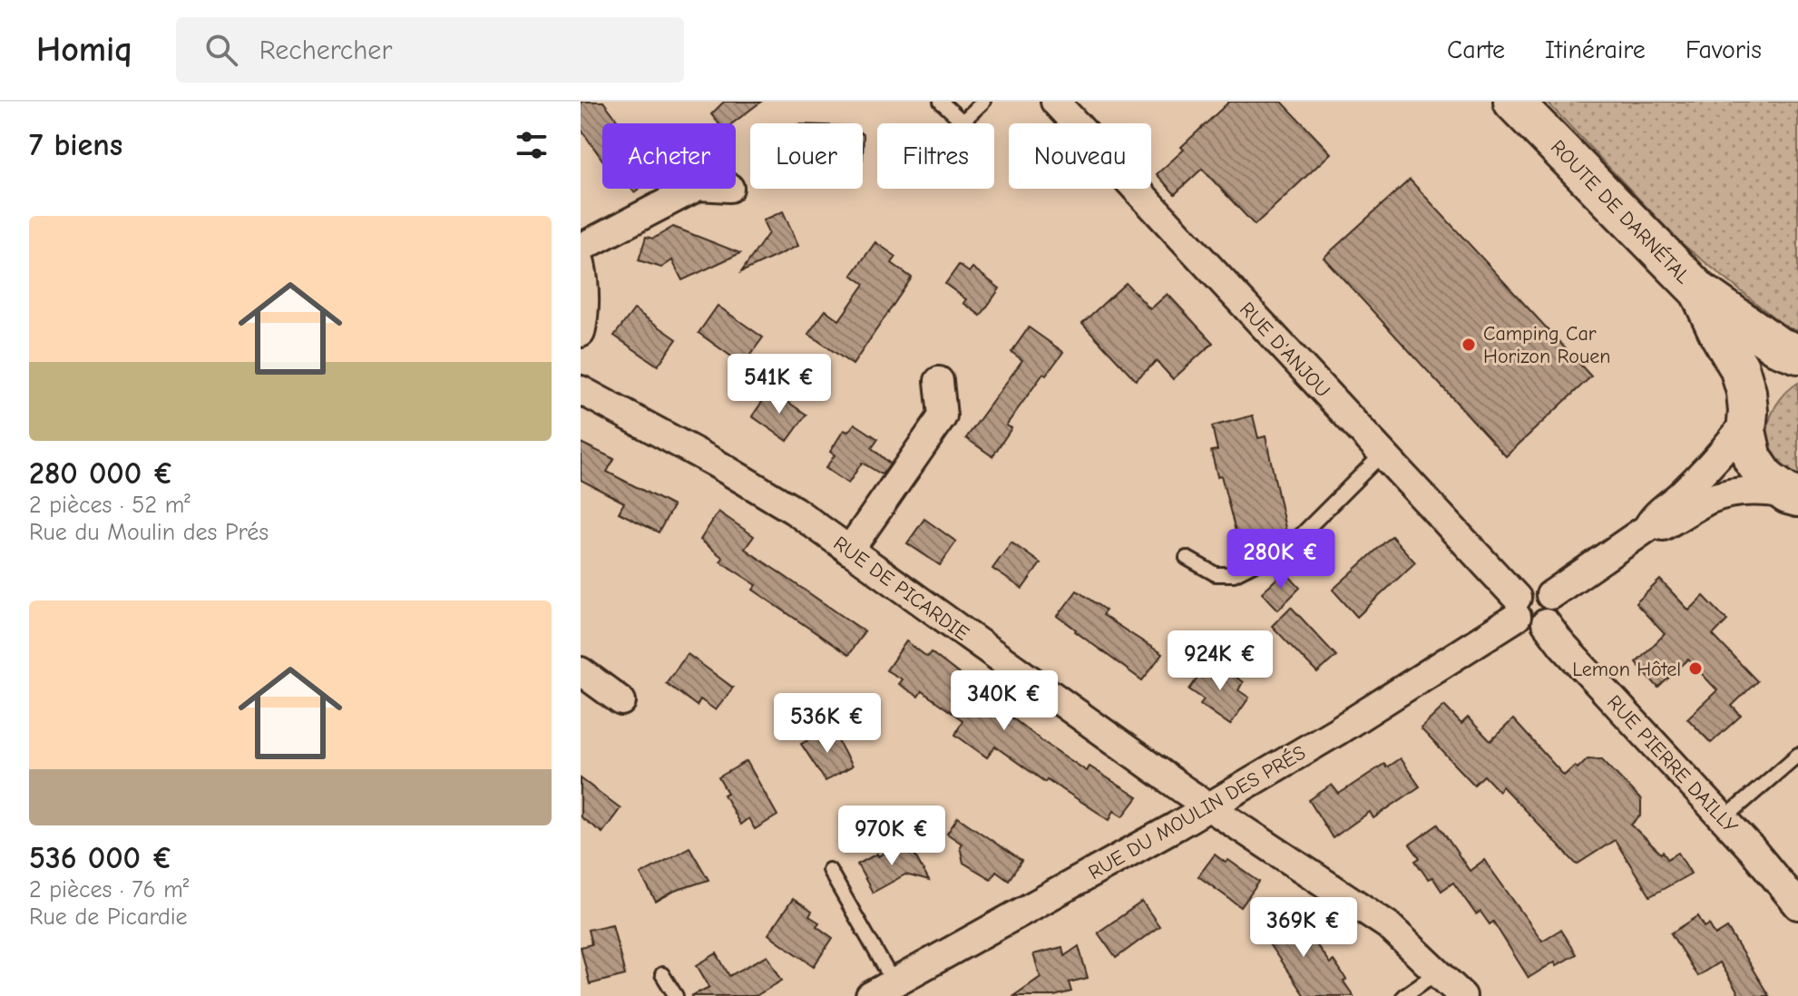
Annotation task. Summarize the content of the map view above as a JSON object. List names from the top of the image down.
{
  "streets": {
    "main road": ["ROUTE DE DARNÉTAL"],
    "street": [
      "RUE D'ANJOU",
      "RUE DE PICARDIE",
      "RUE PIERRE DAILLY",
      "RUE DU MOULIN DES PRÉS"
    ]
  },
  "crossings": [
    ["RUE D'ANJOU", "RUE PIERRE DAILLY"],
    ["RUE D'ANJOU", "RUE DU MOULIN DES PRÉS"],
    ["RUE DE PICARDIE", "RUE DU MOULIN DES PRÉS"],
    ["RUE PIERRE DAILLY", "RUE DU MOULIN DES PRÉS"]
  ],
  "places": ["Camping Car Horizon Rouen", "Lemon Hôtel"],
  "page": {
    "header": "Homiq",
    "search": "Rechercher",
    "nav": ["Carte", "Itinéraire", "Favoris"],
    "heading": "7 biens",
    "chip": [
      "Acheter",
      "Louer",
      "Filtres",
      "Nouveau"
    ],
    "list": [
      {
        "name": "280 000 €",
        "note": "2 pièces · 52 m² · Rue du Moulin des Prés"
      },
      {
        "name": "536 000 €",
        "note": "2 pièces · 76 m² · Rue de Picardie"
      }
    ],
    "price": [
      "541K €",
      "280K €",
      "924K €",
      "340K €",
      "536K €",
      "970K €",
      "369K €"
    ]
  }
}
